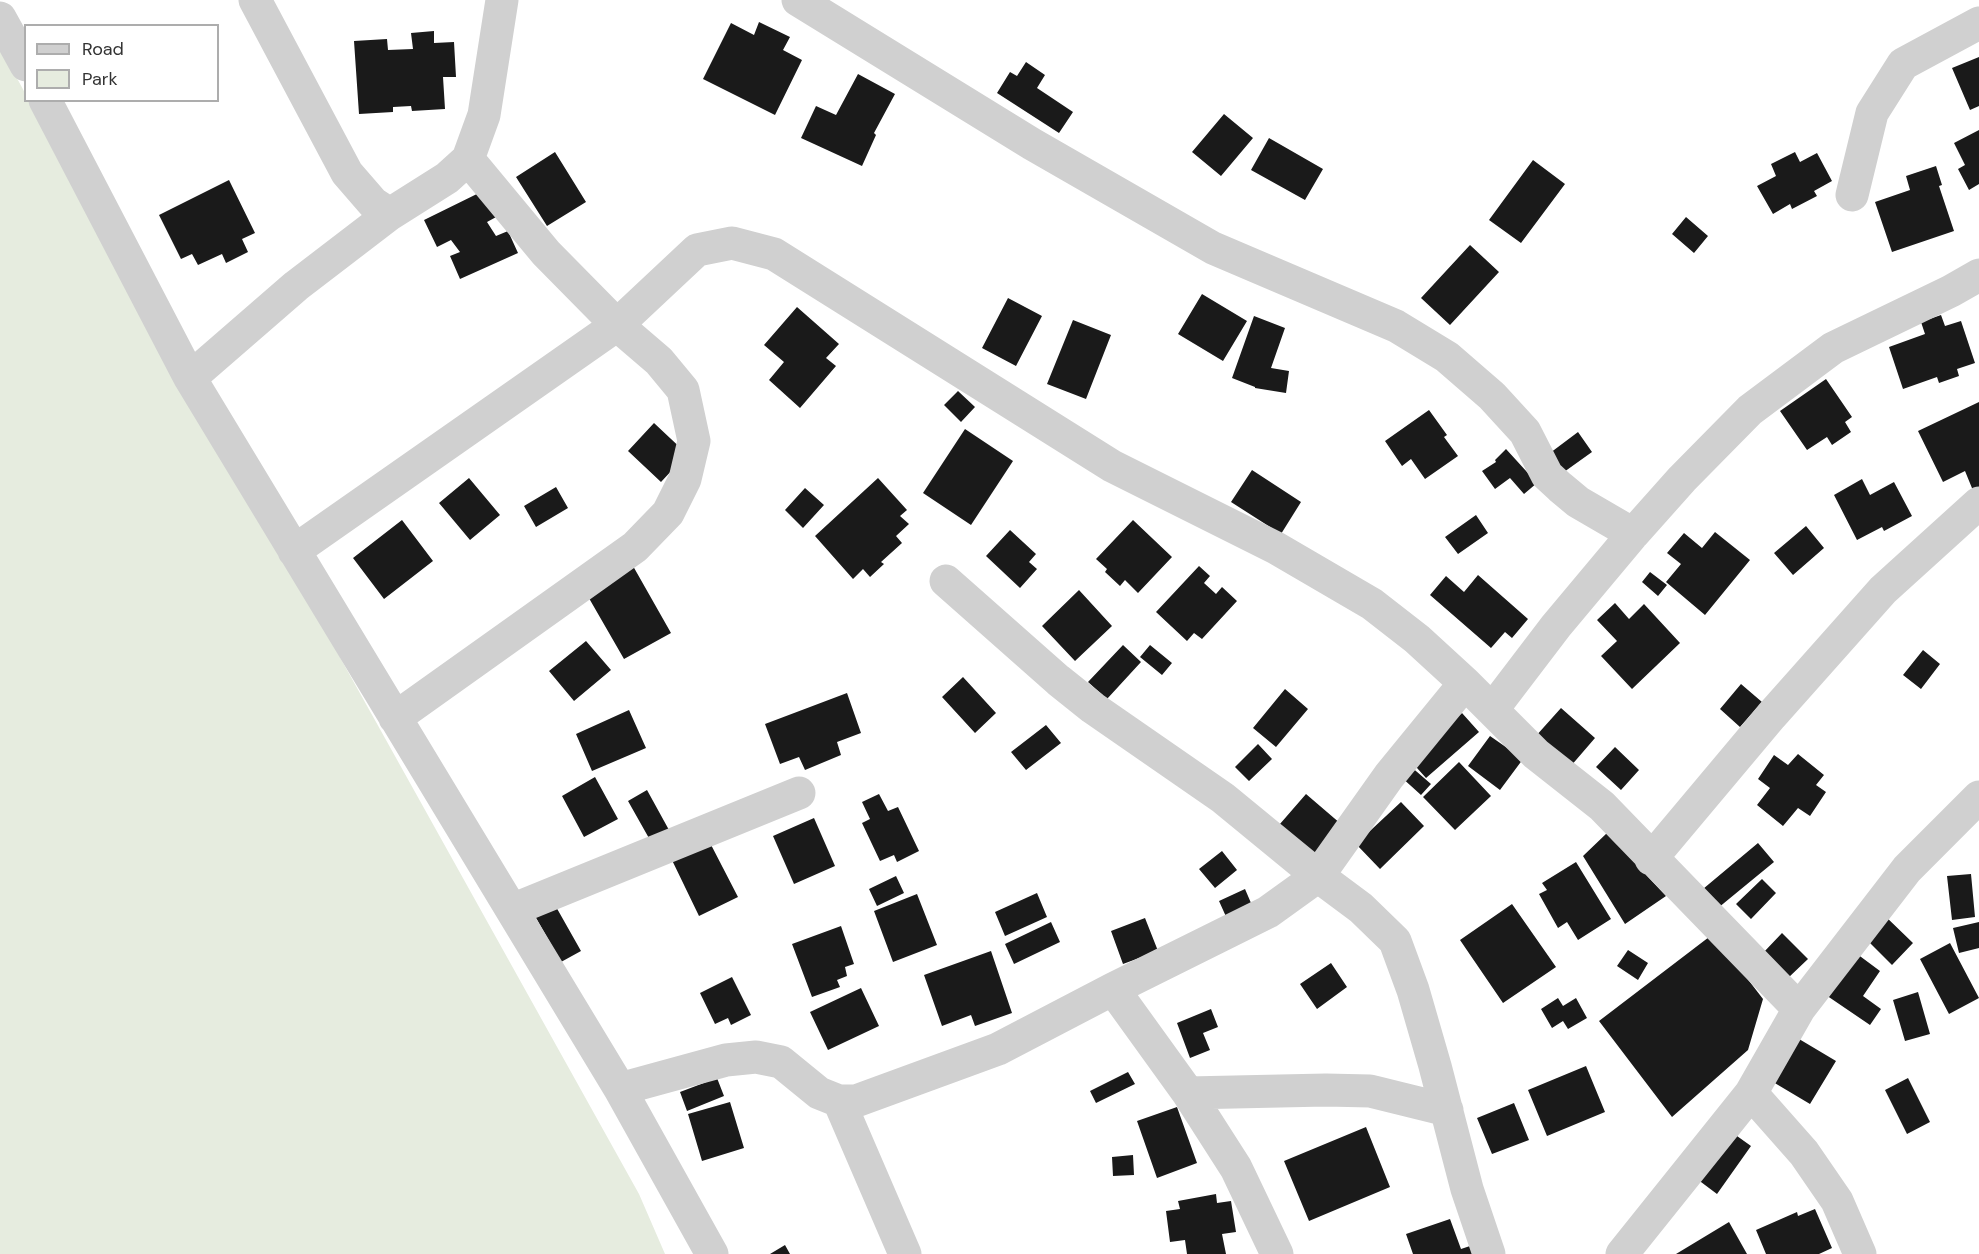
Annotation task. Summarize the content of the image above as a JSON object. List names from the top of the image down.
{
  "legend": ["Road", "Park"]
}
